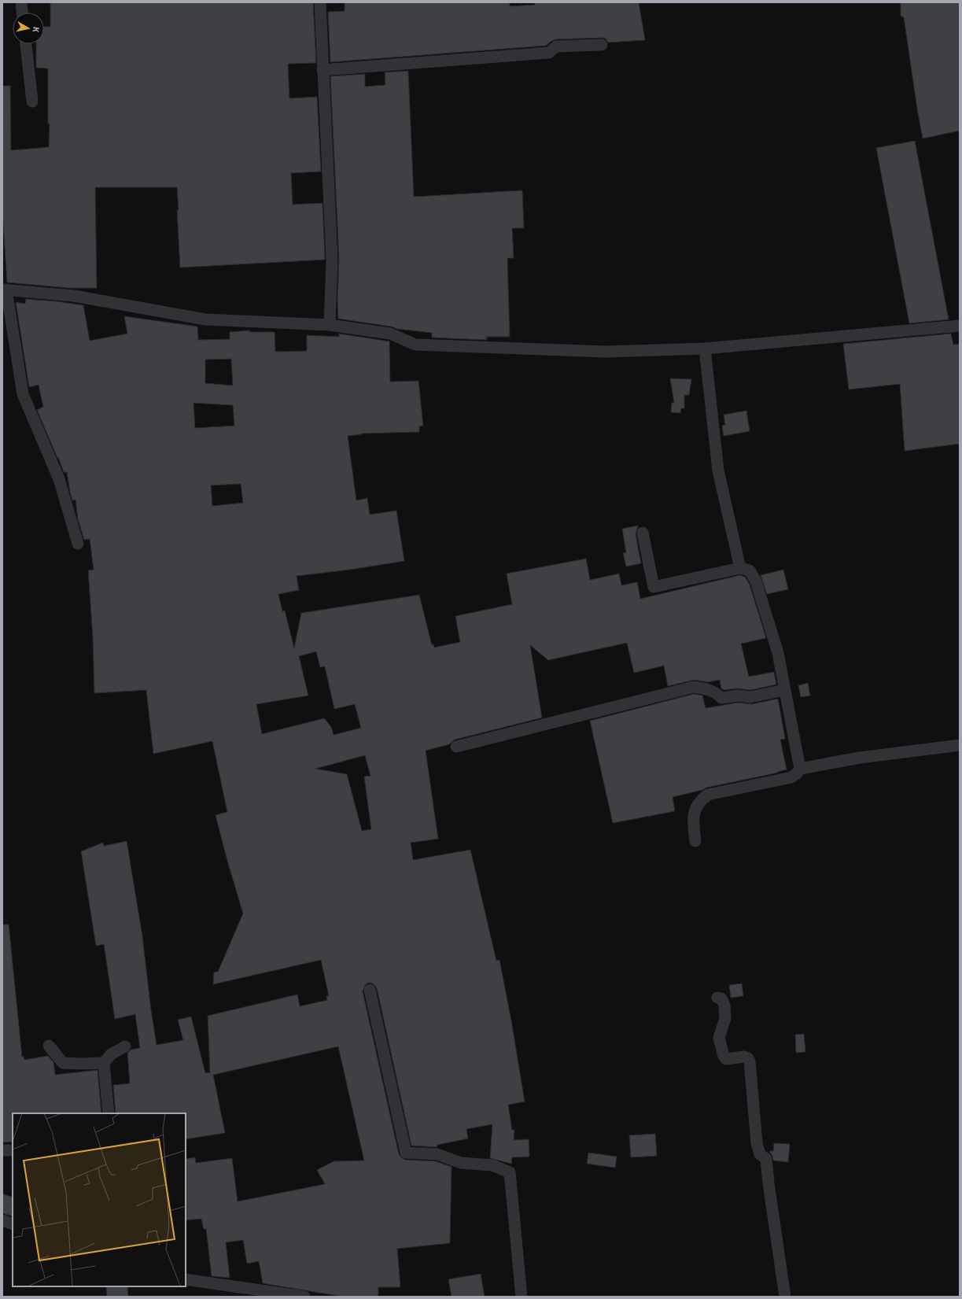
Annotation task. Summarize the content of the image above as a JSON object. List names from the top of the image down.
{
  "north": "right"
}
